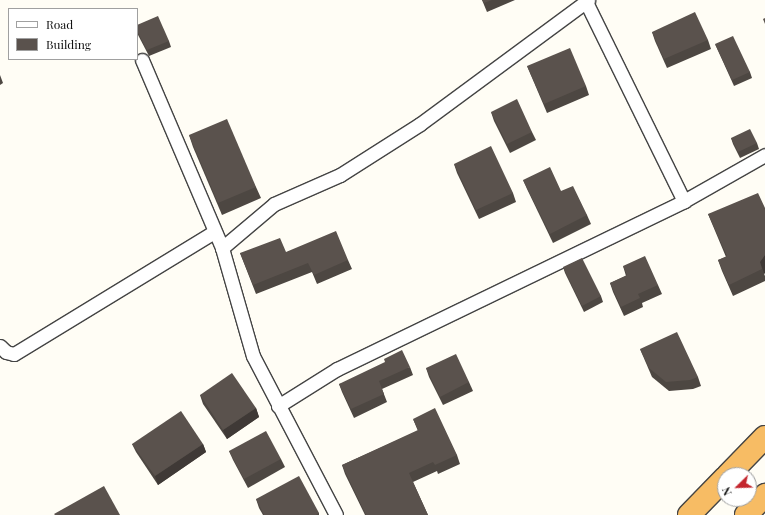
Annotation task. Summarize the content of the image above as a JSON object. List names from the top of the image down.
{
  "legend": ["Road", "Building"],
  "north": "bottom left"
}
